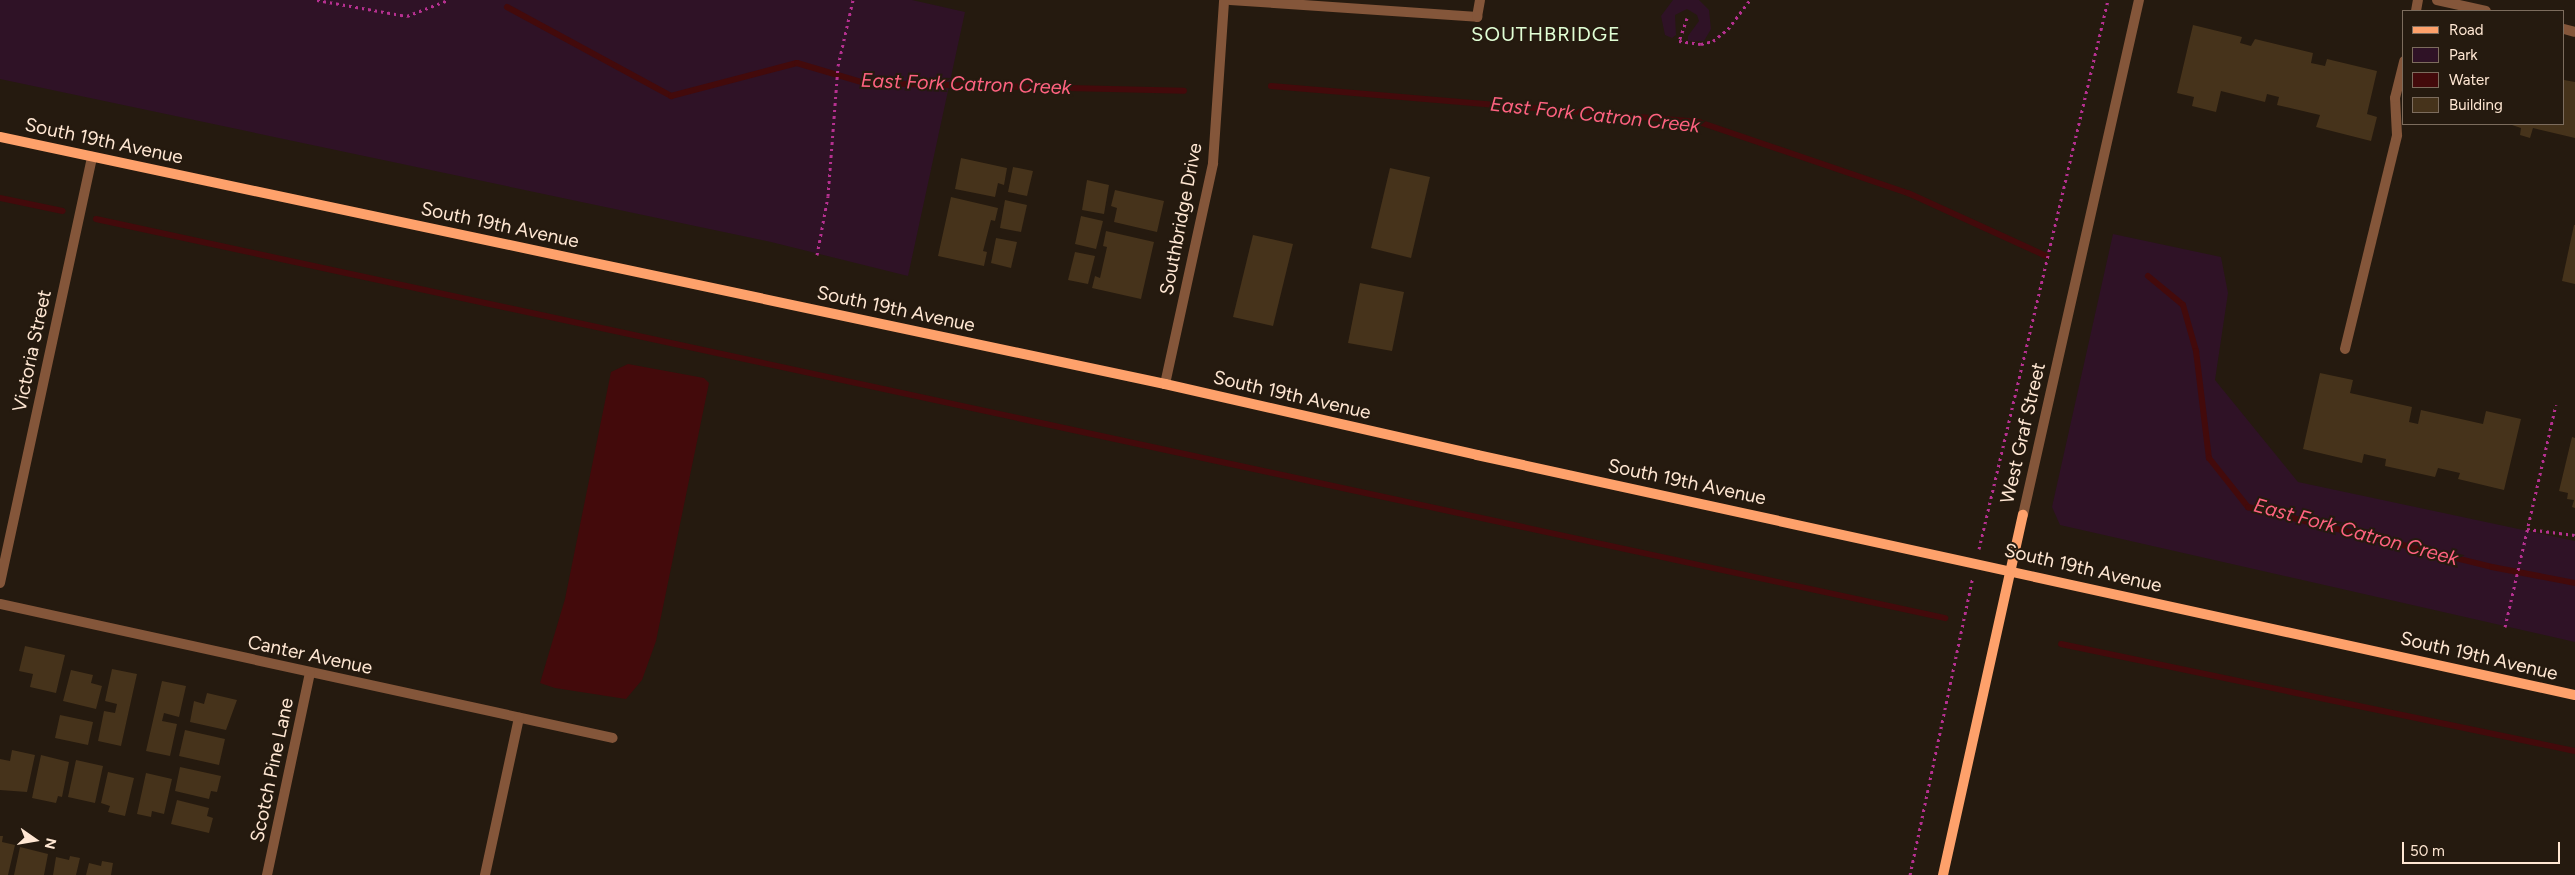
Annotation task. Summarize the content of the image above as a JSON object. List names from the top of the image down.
{
  "streets": {
    "main road": ["South 19th Avenue", "West Graf Street"],
    "street": [
      "Southbridge Drive",
      "Victoria Street",
      "Canter Avenue",
      "Scotch Pine Lane"
    ]
  },
  "crossings": [
    ["South 19th Avenue", "Southbridge Drive"],
    ["South 19th Avenue", "Victoria Street"],
    ["South 19th Avenue", "West Graf Street"],
    ["Canter Avenue", "Scotch Pine Lane"]
  ],
  "districts": ["SOUTHBRIDGE"],
  "water": ["East Fork Catron Creek"],
  "legend": [
    "Road",
    "Park",
    "Water",
    "Building"
  ],
  "scale_bar": "50 m",
  "north": "right"
}
